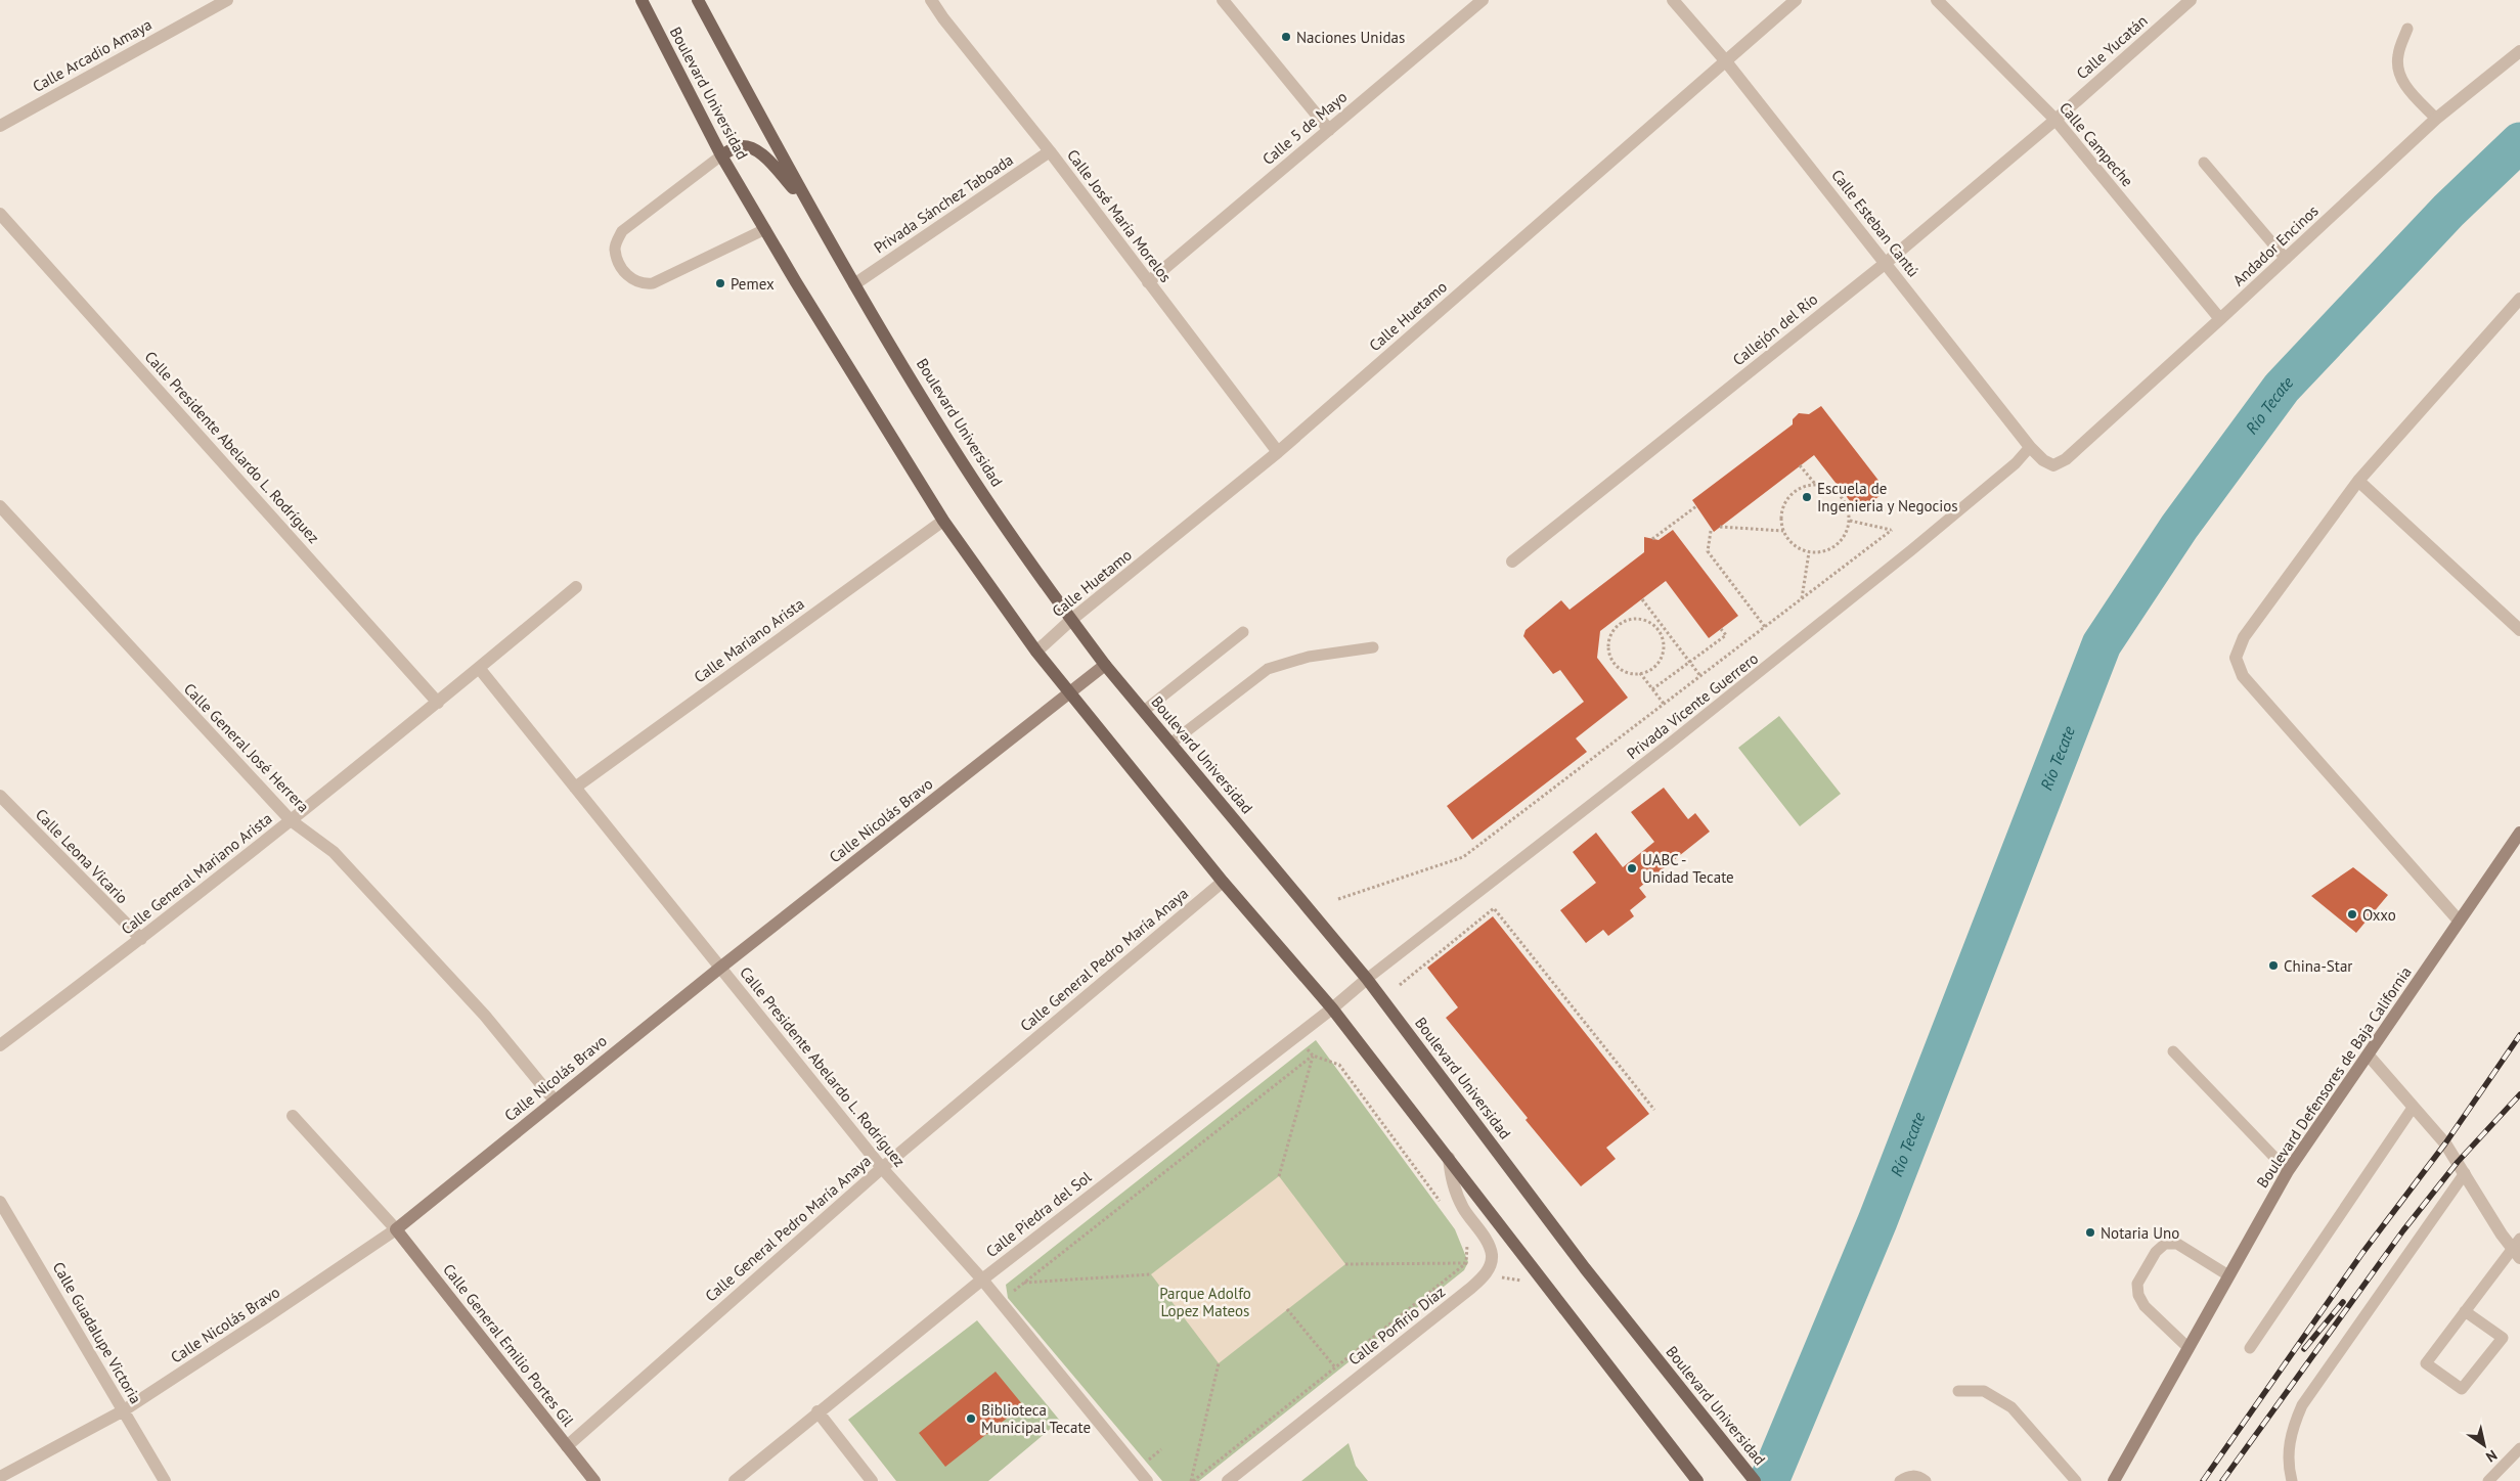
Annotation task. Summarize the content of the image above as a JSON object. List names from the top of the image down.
{
  "streets": {
    "main road": ["Boulevard Universidad"],
    "street": [
      "Calle Yucatán",
      "Calle Arcadio Amaya",
      "Calle 5 de Mayo",
      "Calle Campeche",
      "Privada Sánchez Taboada",
      "Calle José María Morelos",
      "Calle Esteban Cantú",
      "Andador Encinos",
      "Calle Huetamo",
      "Callejón del Río",
      "Calle Presidente Abelardo L. Rodríguez",
      "Calle Mariano Arista",
      "Calle General José Herrera",
      "Calle Nicolás Bravo",
      "Calle Leona Vicario",
      "Calle General Mariano Arista",
      "Calle General Pedro María Anaya",
      "Boulevard Defensores de Baja California",
      "Calle Piedra del Sol",
      "Calle Porfirio Díaz",
      "Calle Guadalupe Victoria",
      "Calle General Emilio Portes Gil"
    ],
    "lane": ["Privada Vicente Guerrero"]
  },
  "crossings": [
    ["Calle Yucatán", "Calle Campeche"],
    ["Calle Yucatán", "Callejón del Río"],
    ["Boulevard Universidad", "Privada Sánchez Taboada"],
    ["Boulevard Universidad", "Calle Huetamo"],
    ["Boulevard Universidad", "Calle Mariano Arista"],
    ["Boulevard Universidad", "Privada Vicente Guerrero"],
    ["Boulevard Universidad", "Calle Nicolás Bravo"],
    ["Boulevard Universidad", "Calle General Pedro María Anaya"],
    ["Boulevard Universidad", "Calle Piedra del Sol"],
    ["Calle 5 de Mayo", "Calle José María Morelos"],
    ["Calle Campeche", "Andador Encinos"],
    ["Calle Campeche", "Callejón del Río"],
    ["Privada Sánchez Taboada", "Calle José María Morelos"],
    ["Calle José María Morelos", "Calle Huetamo"],
    ["Calle Esteban Cantú", "Andador Encinos"],
    ["Calle Esteban Cantú", "Calle Huetamo"],
    ["Calle Esteban Cantú", "Callejón del Río"],
    ["Calle Esteban Cantú", "Privada Vicente Guerrero"],
    ["Calle Presidente Abelardo L. Rodríguez", "Calle Mariano Arista"],
    ["Calle Presidente Abelardo L. Rodríguez", "Calle Nicolás Bravo"],
    ["Calle Presidente Abelardo L. Rodríguez", "Calle General Mariano Arista"],
    ["Calle Presidente Abelardo L. Rodríguez", "Calle General Pedro María Anaya"],
    ["Calle Presidente Abelardo L. Rodríguez", "Calle Piedra del Sol"],
    ["Privada Vicente Guerrero", "Calle Piedra del Sol"],
    ["Calle General José Herrera", "Calle Nicolás Bravo"],
    ["Calle General José Herrera", "Calle General Mariano Arista"],
    ["Calle Nicolás Bravo", "Calle Guadalupe Victoria"],
    ["Calle Nicolás Bravo", "Calle General Emilio Portes Gil"],
    ["Calle Leona Vicario", "Calle General Mariano Arista"],
    ["Calle General Pedro María Anaya", "Calle General Emilio Portes Gil"]
  ],
  "water": ["Río Tecate"],
  "parks": ["Parque Adolfo Lopez Mateos"],
  "places": [
    "Naciones Unidas",
    "Pemex",
    "Escuela de Ingenieria y Negocios",
    "UABC - Unidad Tecate",
    "Oxxo",
    "China-Star",
    "Notaria Uno",
    "Biblioteca Municipal Tecate"
  ],
  "north": "bottom right"
}
